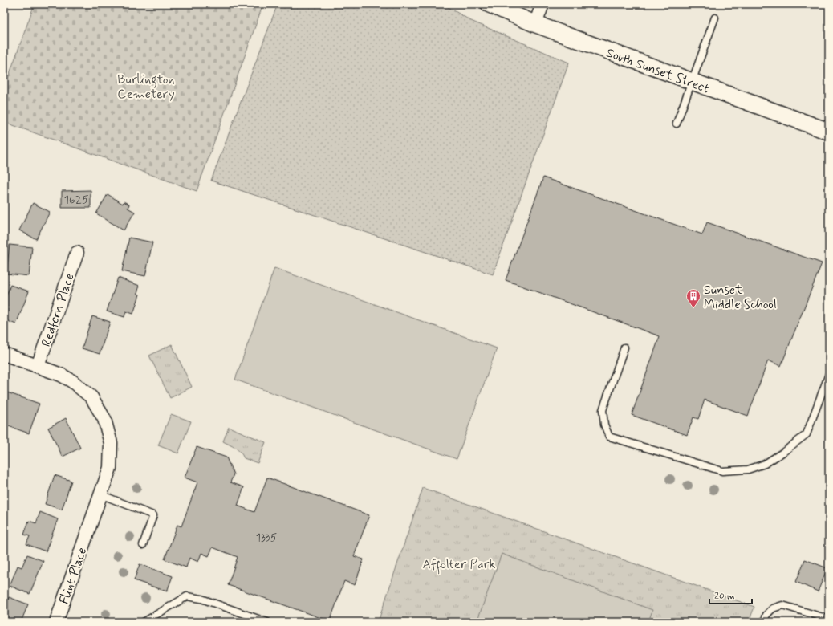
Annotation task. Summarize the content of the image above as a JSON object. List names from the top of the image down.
{
  "streets": {
    "street": ["South Sunset Street", "Redfern Place", "Flint Place"]
  },
  "crossings": [
    ["Redfern Place", "Flint Place"]
  ],
  "parks": ["Burlington Cemetery", "Affolter Park"],
  "places": {
    "building": ["Sunset Middle School"]
  },
  "house_numbers": ["1625", "1335"],
  "scale_bar": "20 m"
}
